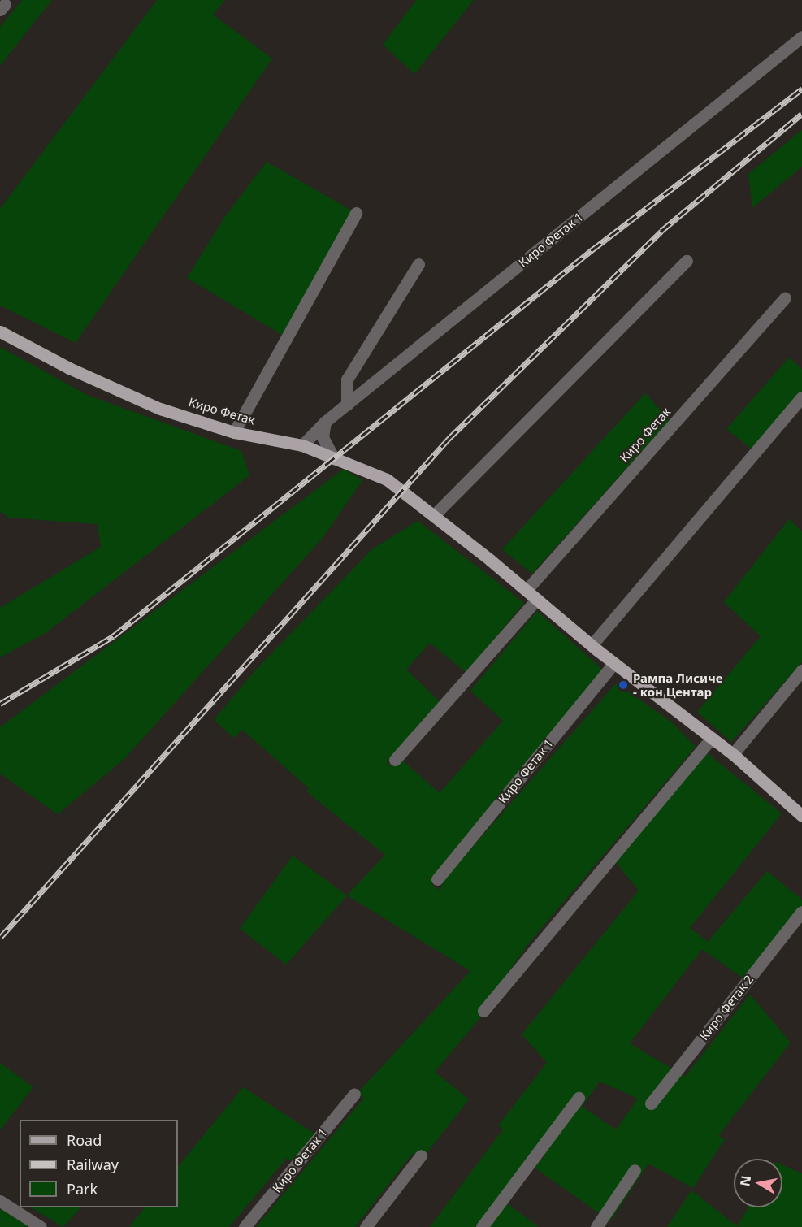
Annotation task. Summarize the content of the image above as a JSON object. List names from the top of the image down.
{
  "streets": {
    "main road": ["Киро Фетак"],
    "street": ["Киро Фетак 1", "Киро Фетак 2"]
  },
  "crossings": [
    ["Киро Фетак 1", "Киро Фетак"]
  ],
  "places": ["Рампа Лисиче - кон Центар"],
  "legend": ["Road", "Railway", "Park"],
  "north": "left"
}
